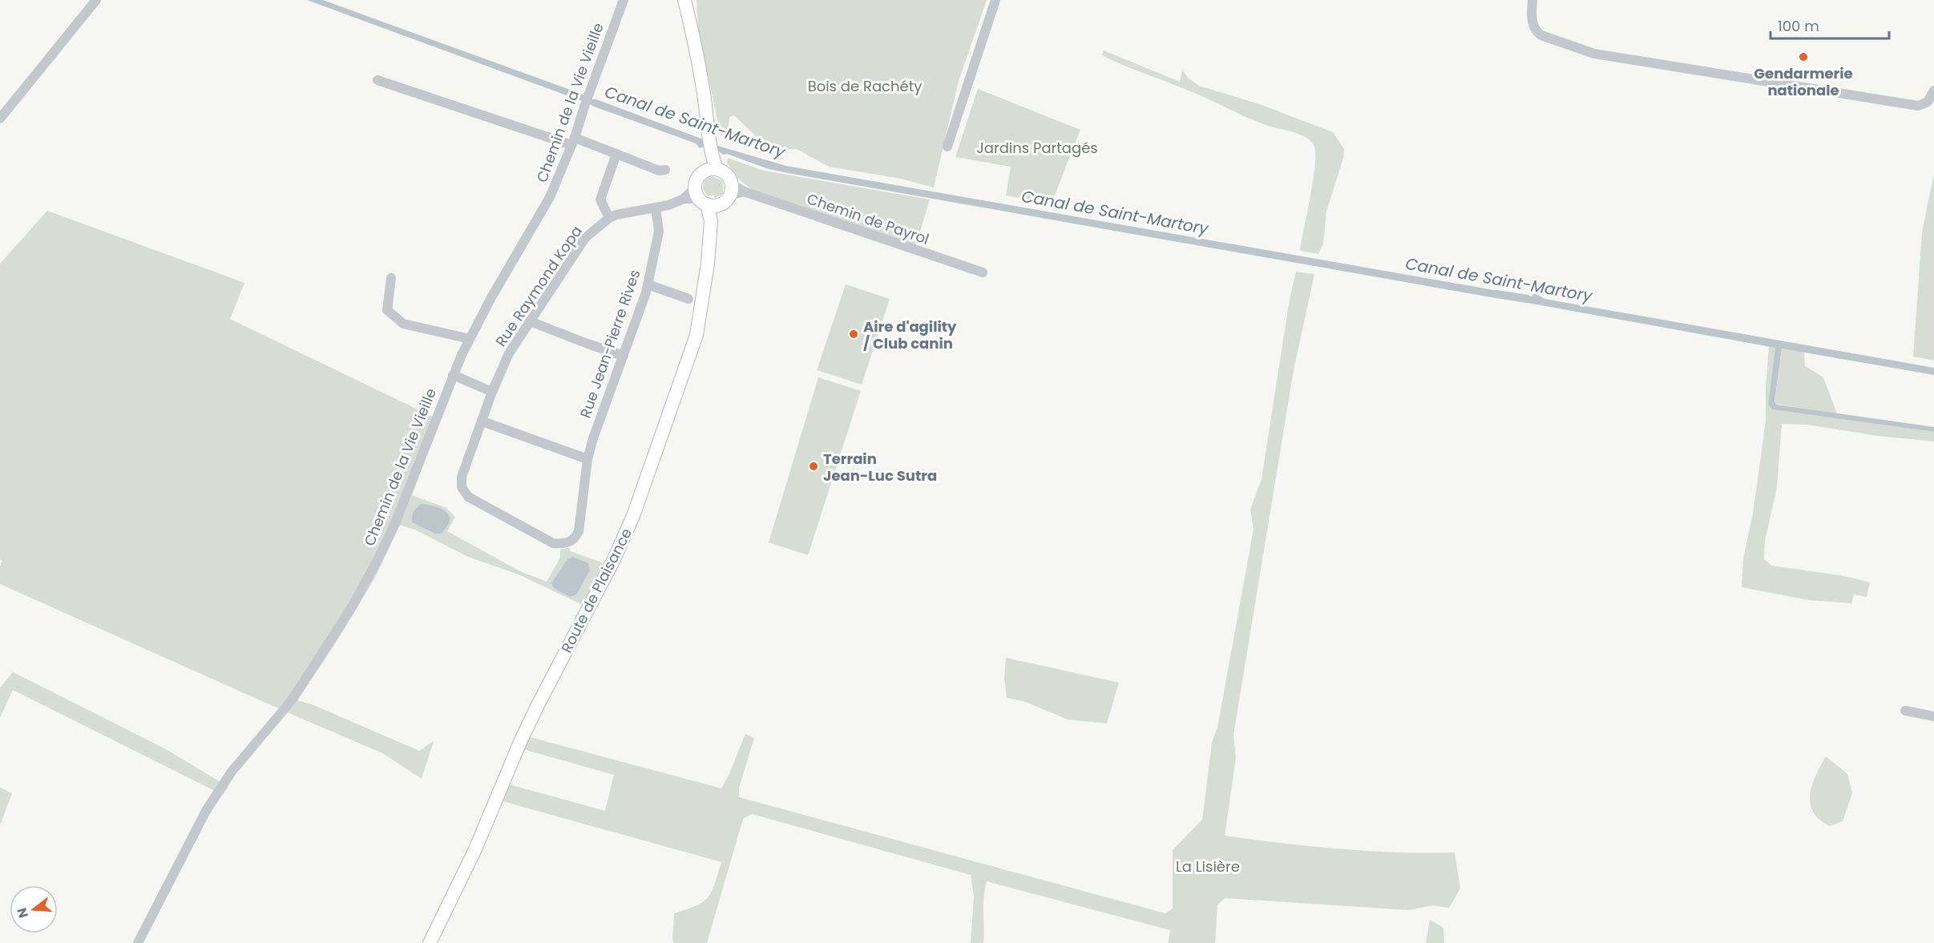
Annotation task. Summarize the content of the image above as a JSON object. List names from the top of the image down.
{
  "streets": {
    "main road": ["Route de Plaisance"],
    "street": [
      "Chemin de la Vie Vieille",
      "Chemin de Payrol",
      "Rue Raymond Kopa",
      "Rue Jean-Pierre Rives"
    ]
  },
  "crossings": [
    ["Chemin de Payrol", "Rue Raymond Kopa"],
    ["Chemin de Payrol", "Route de Plaisance"],
    ["Rue Raymond Kopa", "Rue Jean-Pierre Rives"],
    ["Rue Raymond Kopa", "Route de Plaisance"]
  ],
  "water": ["Canal de Saint-Martory"],
  "parks": ["Bois de Rachéty", "Jardins Partagés", "La Lisière"],
  "places": ["Gendarmerie nationale", "Aire d'agility / Club canin", "Terrain Jean-Luc Sutra"],
  "scale_bar": "100 m",
  "north": "left"
}
